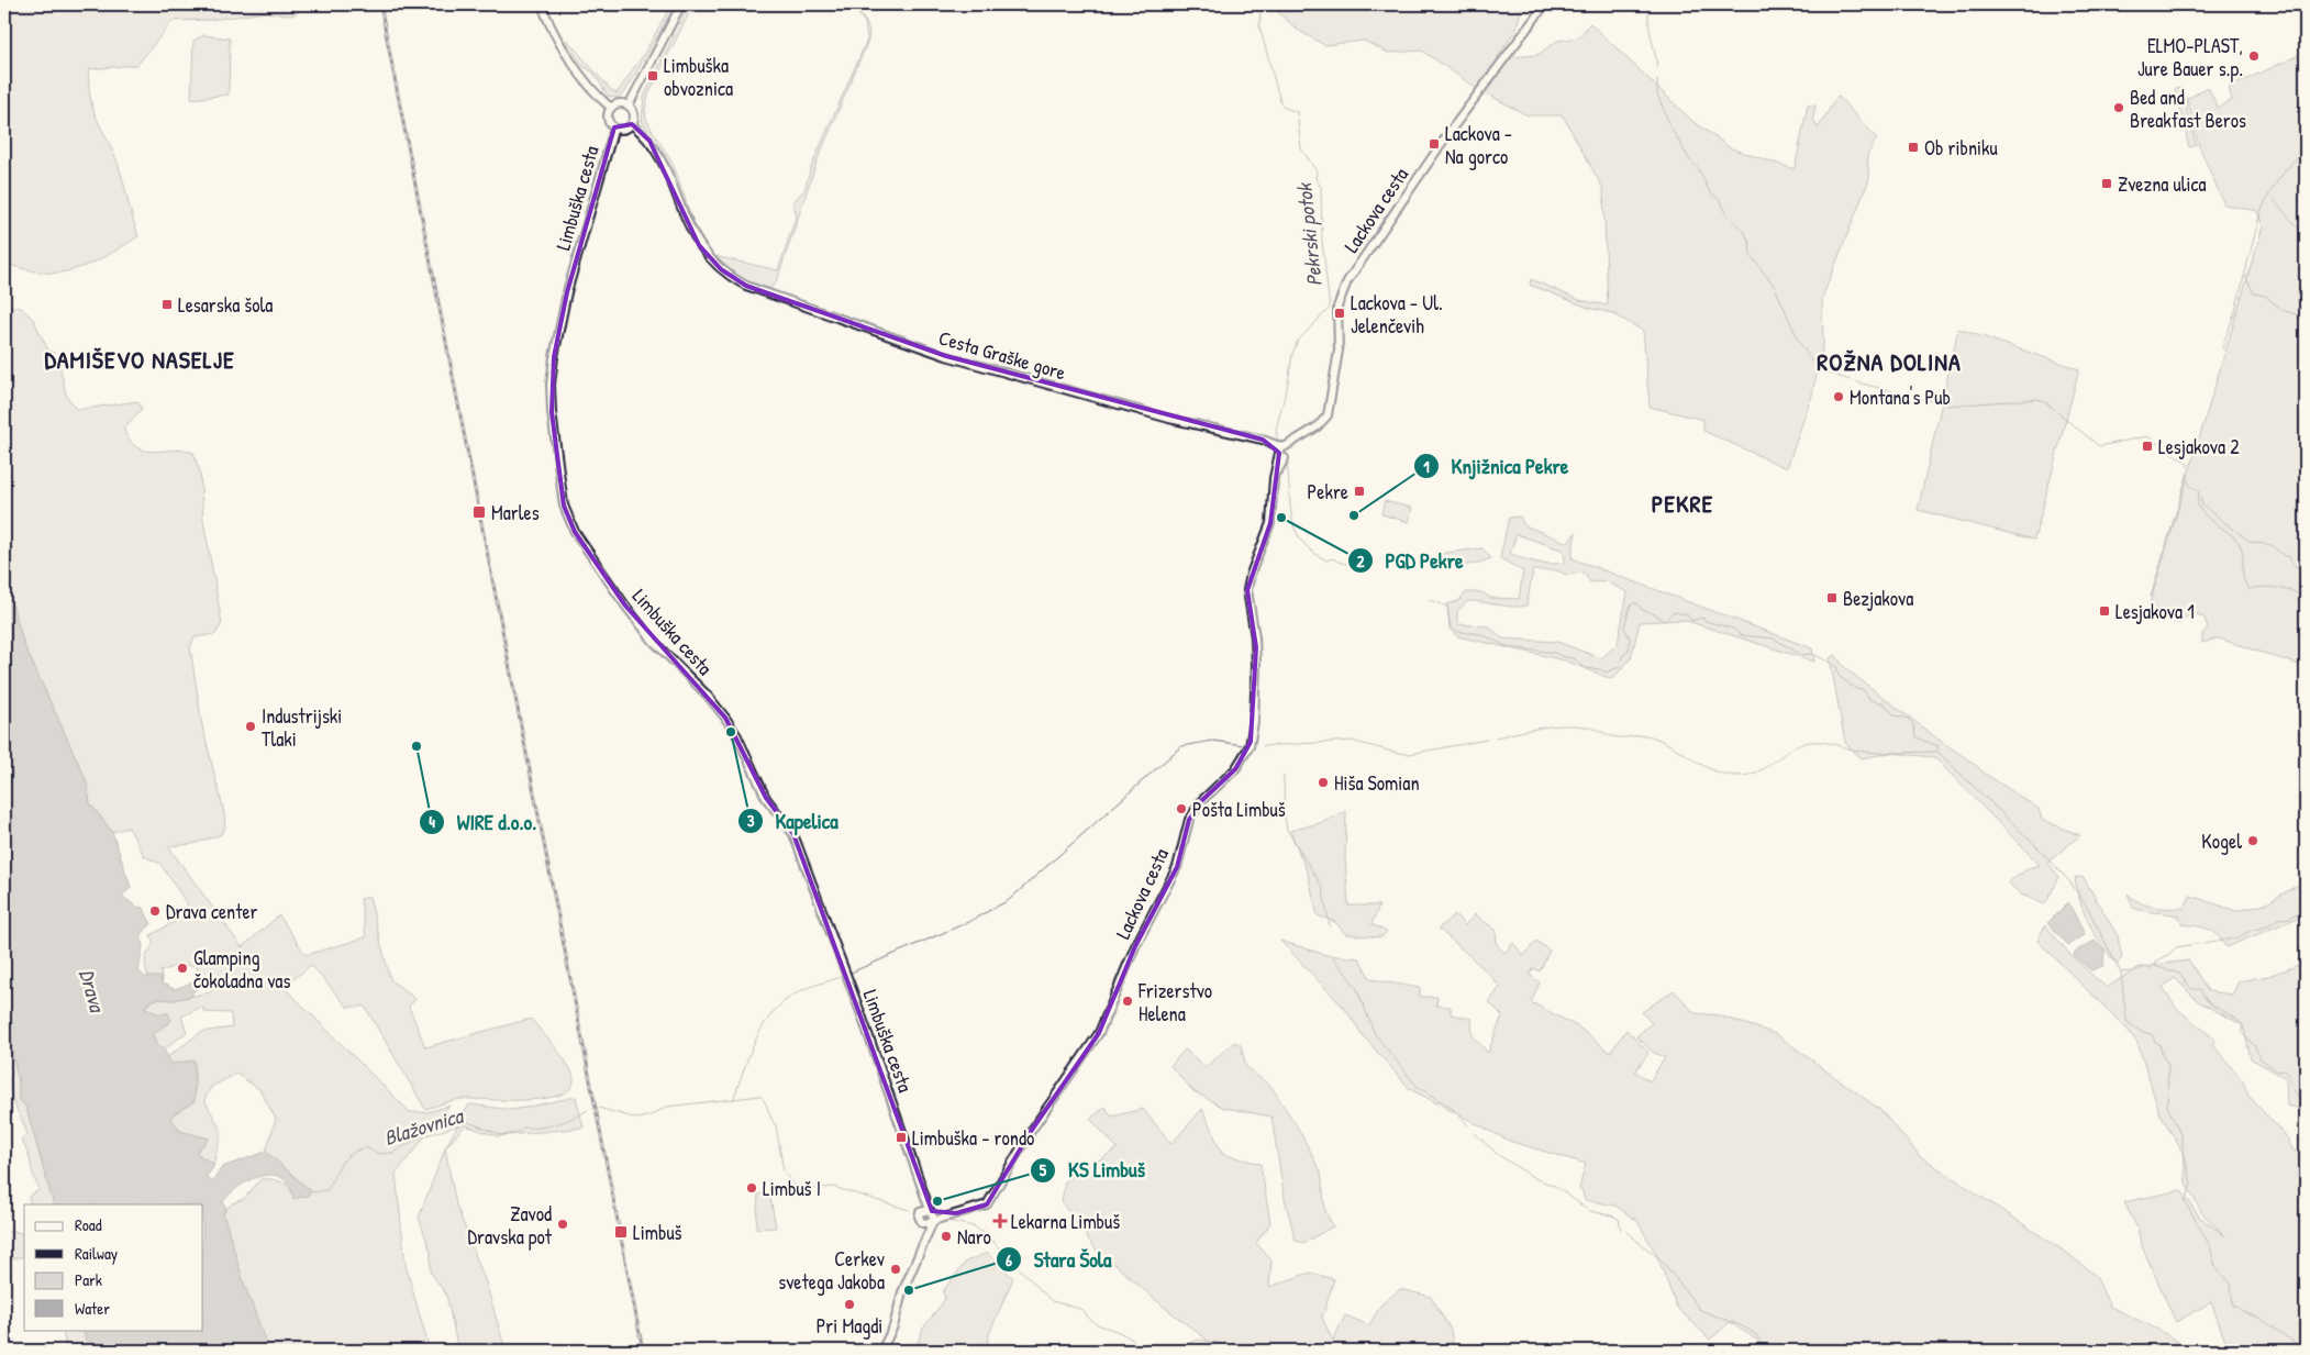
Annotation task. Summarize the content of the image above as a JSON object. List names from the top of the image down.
{
  "streets": {
    "street": ["Limbuška cesta", "Lackova cesta", "Cesta Graške gore"]
  },
  "crossings": [
    ["Limbuška cesta", "Cesta Graške gore"],
    ["Lackova cesta", "Cesta Graške gore"]
  ],
  "districts": ["DAMIŠEVO NASELJE", "ROŽNA DOLINA", "PEKRE"],
  "water": ["Pekrski potok", "Drava", "Blažovnica"],
  "places": {
    "other": [
      "ELMO-PLAST, Jure Bauer s.p.",
      "Bed and Breakfast Beros",
      "Montana's Pub",
      "Knjižnica Pekre",
      "PGD Pekre",
      "Industrijski Tlaki",
      "Kapelica",
      "WIRE d.o.o.",
      "Hiša Somian",
      "Pošta Limbuš",
      "Kogel",
      "Drava center",
      "Glamping čokoladna vas",
      "Frizerstvo Helena",
      "Limbuš I",
      "KS Limbuš",
      "Zavod Dravska pot",
      "Naro",
      "Cerkev svetega Jakoba",
      "Stara Šola",
      "Pri Magdi"
    ],
    "transit": [
      "Limbuška obvoznica",
      "Lackova - Na gorco",
      "Ob ribniku",
      "Zvezna ulica",
      "Lesarska šola",
      "Lackova - Ul. Jelenčevih",
      "Lesjakova 2",
      "Pekre",
      "Marles",
      "Bezjakova",
      "Lesjakova 1",
      "Limbuška - rondo",
      "Limbuš"
    ],
    "health": ["Lekarna Limbuš"]
  },
  "legend": [
    "Road",
    "Railway",
    "Park",
    "Water"
  ]
}
